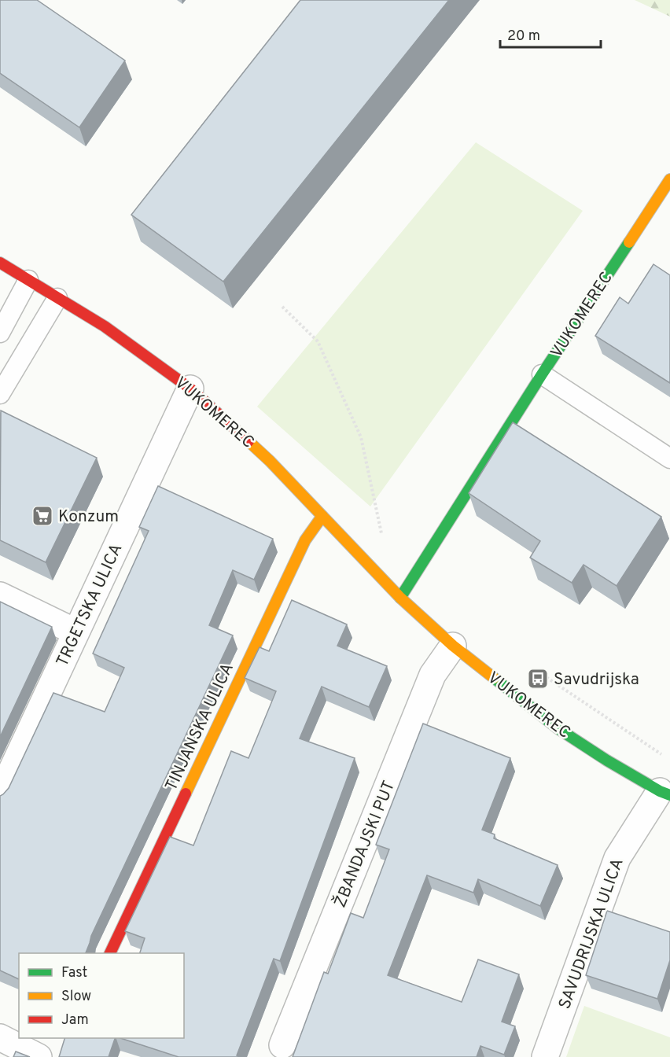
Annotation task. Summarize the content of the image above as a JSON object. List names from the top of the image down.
{
  "streets": {
    "street": [
      "VUKOMEREC",
      "TRGETSKA ULICA",
      "TINJANSKA ULICA",
      "ŽBANDAJSKI PUT",
      "SAVUDRIJSKA ULICA"
    ]
  },
  "crossings": [
    ["VUKOMEREC", "TRGETSKA ULICA"],
    ["VUKOMEREC", "TINJANSKA ULICA"],
    ["VUKOMEREC", "ŽBANDAJSKI PUT"],
    ["VUKOMEREC", "SAVUDRIJSKA ULICA"]
  ],
  "places": {
    "supermarket": ["Konzum"],
    "bus stop": ["Savudrijska"]
  },
  "legend": ["Fast", "Slow", "Jam"],
  "scale_bar": "20 m"
}
